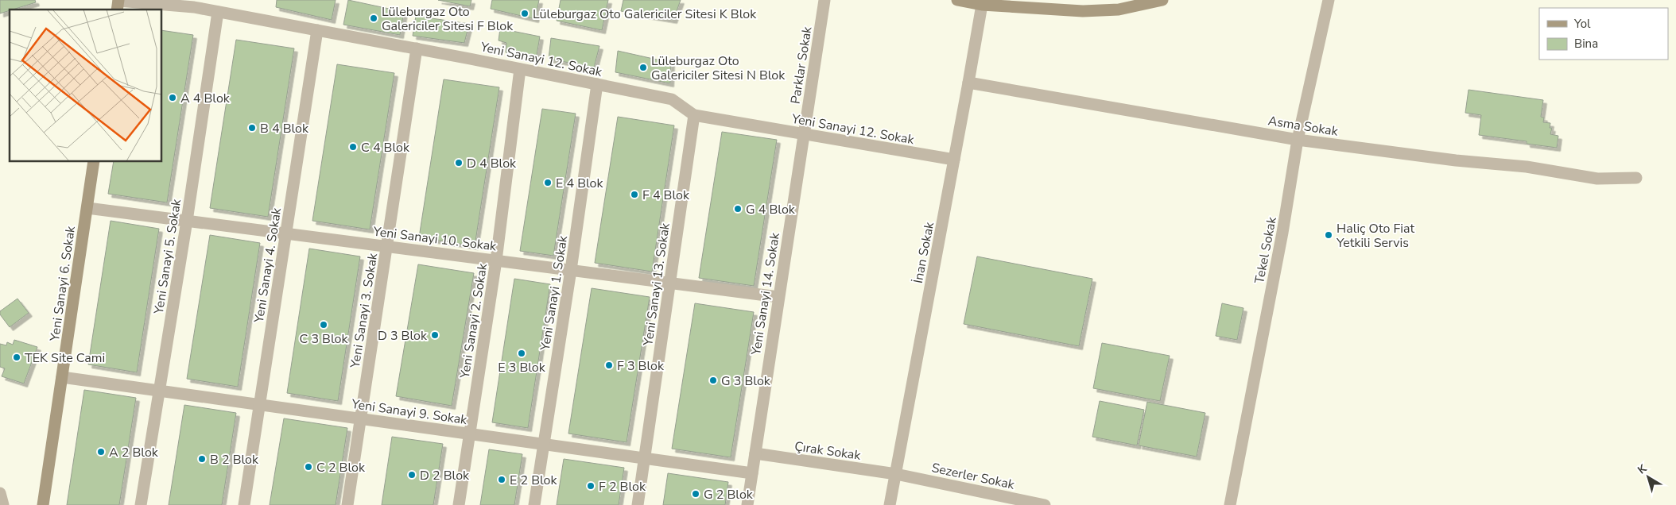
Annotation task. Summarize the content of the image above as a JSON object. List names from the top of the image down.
{
  "streets": {
    "street": [
      "Yeni Sanayi 12. Sokak",
      "Parklar Sokak",
      "Asma Sokak",
      "Yeni Sanayi 10. Sokak",
      "Tekel Sokak",
      "İnan Sokak",
      "Yeni Sanayi 5. Sokak",
      "Yeni Sanayi 4. Sokak",
      "Yeni Sanayi 6. Sokak",
      "Yeni Sanayi 13. Sokak",
      "Yeni Sanayi 1. Sokak",
      "Yeni Sanayi 14. Sokak",
      "Yeni Sanayi 3. Sokak",
      "Yeni Sanayi 2. Sokak",
      "Yeni Sanayi 9. Sokak",
      "Çırak Sokak",
      "Sezerler Sokak"
    ]
  },
  "crossings": [
    ["Yeni Sanayi 12. Sokak", "Parklar Sokak"],
    ["Yeni Sanayi 12. Sokak", "İnan Sokak"],
    ["Yeni Sanayi 12. Sokak", "Yeni Sanayi 5. Sokak"],
    ["Yeni Sanayi 12. Sokak", "Yeni Sanayi 4. Sokak"],
    ["Yeni Sanayi 12. Sokak", "Yeni Sanayi 13. Sokak"],
    ["Yeni Sanayi 12. Sokak", "Yeni Sanayi 1. Sokak"],
    ["Yeni Sanayi 12. Sokak", "Yeni Sanayi 14. Sokak"],
    ["Yeni Sanayi 12. Sokak", "Yeni Sanayi 3. Sokak"],
    ["Yeni Sanayi 12. Sokak", "Yeni Sanayi 2. Sokak"],
    ["Parklar Sokak", "Yeni Sanayi 14. Sokak"],
    ["Asma Sokak", "Tekel Sokak"],
    ["Asma Sokak", "İnan Sokak"],
    ["Yeni Sanayi 10. Sokak", "Yeni Sanayi 5. Sokak"],
    ["Yeni Sanayi 10. Sokak", "Yeni Sanayi 4. Sokak"],
    ["Yeni Sanayi 10. Sokak", "Yeni Sanayi 6. Sokak"],
    ["Yeni Sanayi 10. Sokak", "Yeni Sanayi 13. Sokak"],
    ["Yeni Sanayi 10. Sokak", "Yeni Sanayi 1. Sokak"],
    ["Yeni Sanayi 10. Sokak", "Yeni Sanayi 14. Sokak"],
    ["Yeni Sanayi 10. Sokak", "Yeni Sanayi 3. Sokak"],
    ["Yeni Sanayi 10. Sokak", "Yeni Sanayi 2. Sokak"],
    ["İnan Sokak", "Çırak Sokak"],
    ["İnan Sokak", "Sezerler Sokak"],
    ["Yeni Sanayi 5. Sokak", "Yeni Sanayi 9. Sokak"],
    ["Yeni Sanayi 4. Sokak", "Yeni Sanayi 9. Sokak"],
    ["Yeni Sanayi 6. Sokak", "Yeni Sanayi 9. Sokak"],
    ["Yeni Sanayi 13. Sokak", "Yeni Sanayi 9. Sokak"],
    ["Yeni Sanayi 1. Sokak", "Yeni Sanayi 9. Sokak"],
    ["Yeni Sanayi 14. Sokak", "Yeni Sanayi 9. Sokak"],
    ["Yeni Sanayi 14. Sokak", "Çırak Sokak"],
    ["Yeni Sanayi 3. Sokak", "Yeni Sanayi 9. Sokak"],
    ["Yeni Sanayi 2. Sokak", "Yeni Sanayi 9. Sokak"],
    ["Çırak Sokak", "Sezerler Sokak"]
  ],
  "places": [
    "Lüleburgaz Oto Galericiler Sitesi K Blok",
    "Lüleburgaz Oto Galericiler Sitesi F Blok",
    "Lüleburgaz Oto Galericiler Sitesi N Blok",
    "A 4 Blok",
    "B 4 Blok",
    "C 4 Blok",
    "D 4 Blok",
    "E 4 Blok",
    "F 4 Blok",
    "G 4 Blok",
    "Haliç Oto Fiat Yetkili Servis",
    "C 3 Blok",
    "D 3 Blok",
    "E 3 Blok",
    "TEK Site Cami",
    "F 3 Blok",
    "G 3 Blok",
    "A 2 Blok",
    "B 2 Blok",
    "C 2 Blok",
    "D 2 Blok",
    "E 2 Blok",
    "F 2 Blok",
    "G 2 Blok"
  ],
  "legend": ["Yol", "Bina"],
  "north": "top left"
}
